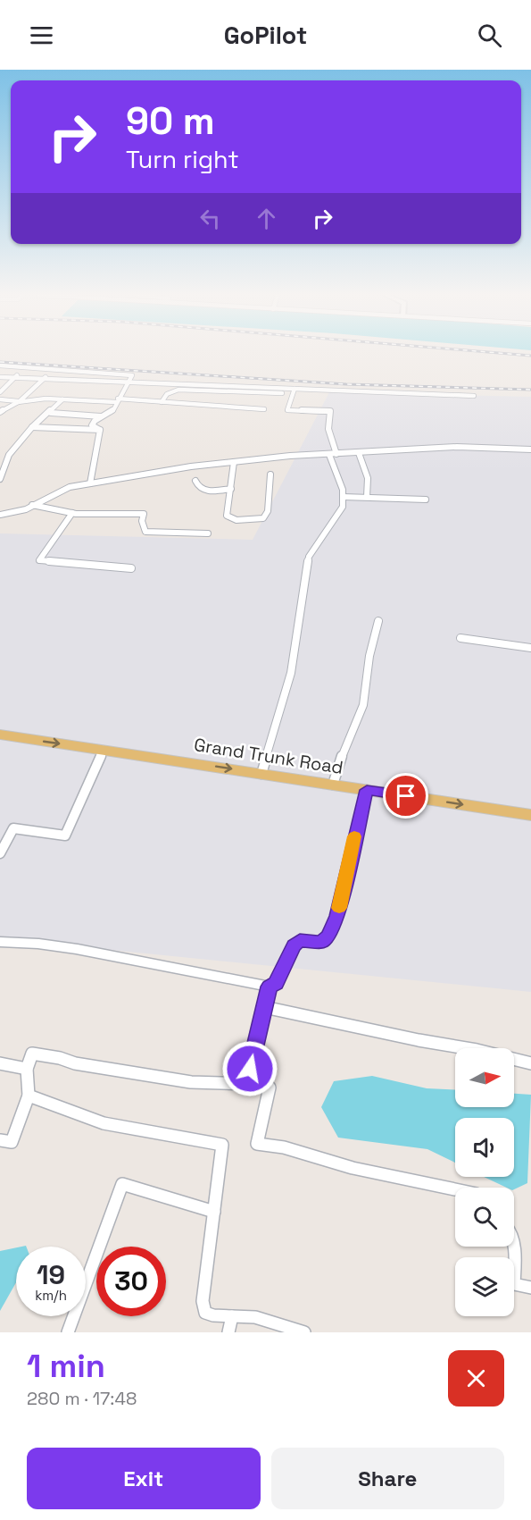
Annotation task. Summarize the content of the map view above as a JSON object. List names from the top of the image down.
{
  "streets": {
    "main road": ["Grand Trunk Road"]
  },
  "one_way": ["Grand Trunk Road"],
  "north": "right",
  "page": {
    "header": "GoPilot",
    "turn": ["90 m", "Turn right"],
    "speed": "19 km/h",
    "limit": "30",
    "heading": ["1 min", "280 m · 17:48"],
    "buttons": ["Exit", "Share"]
  }
}
